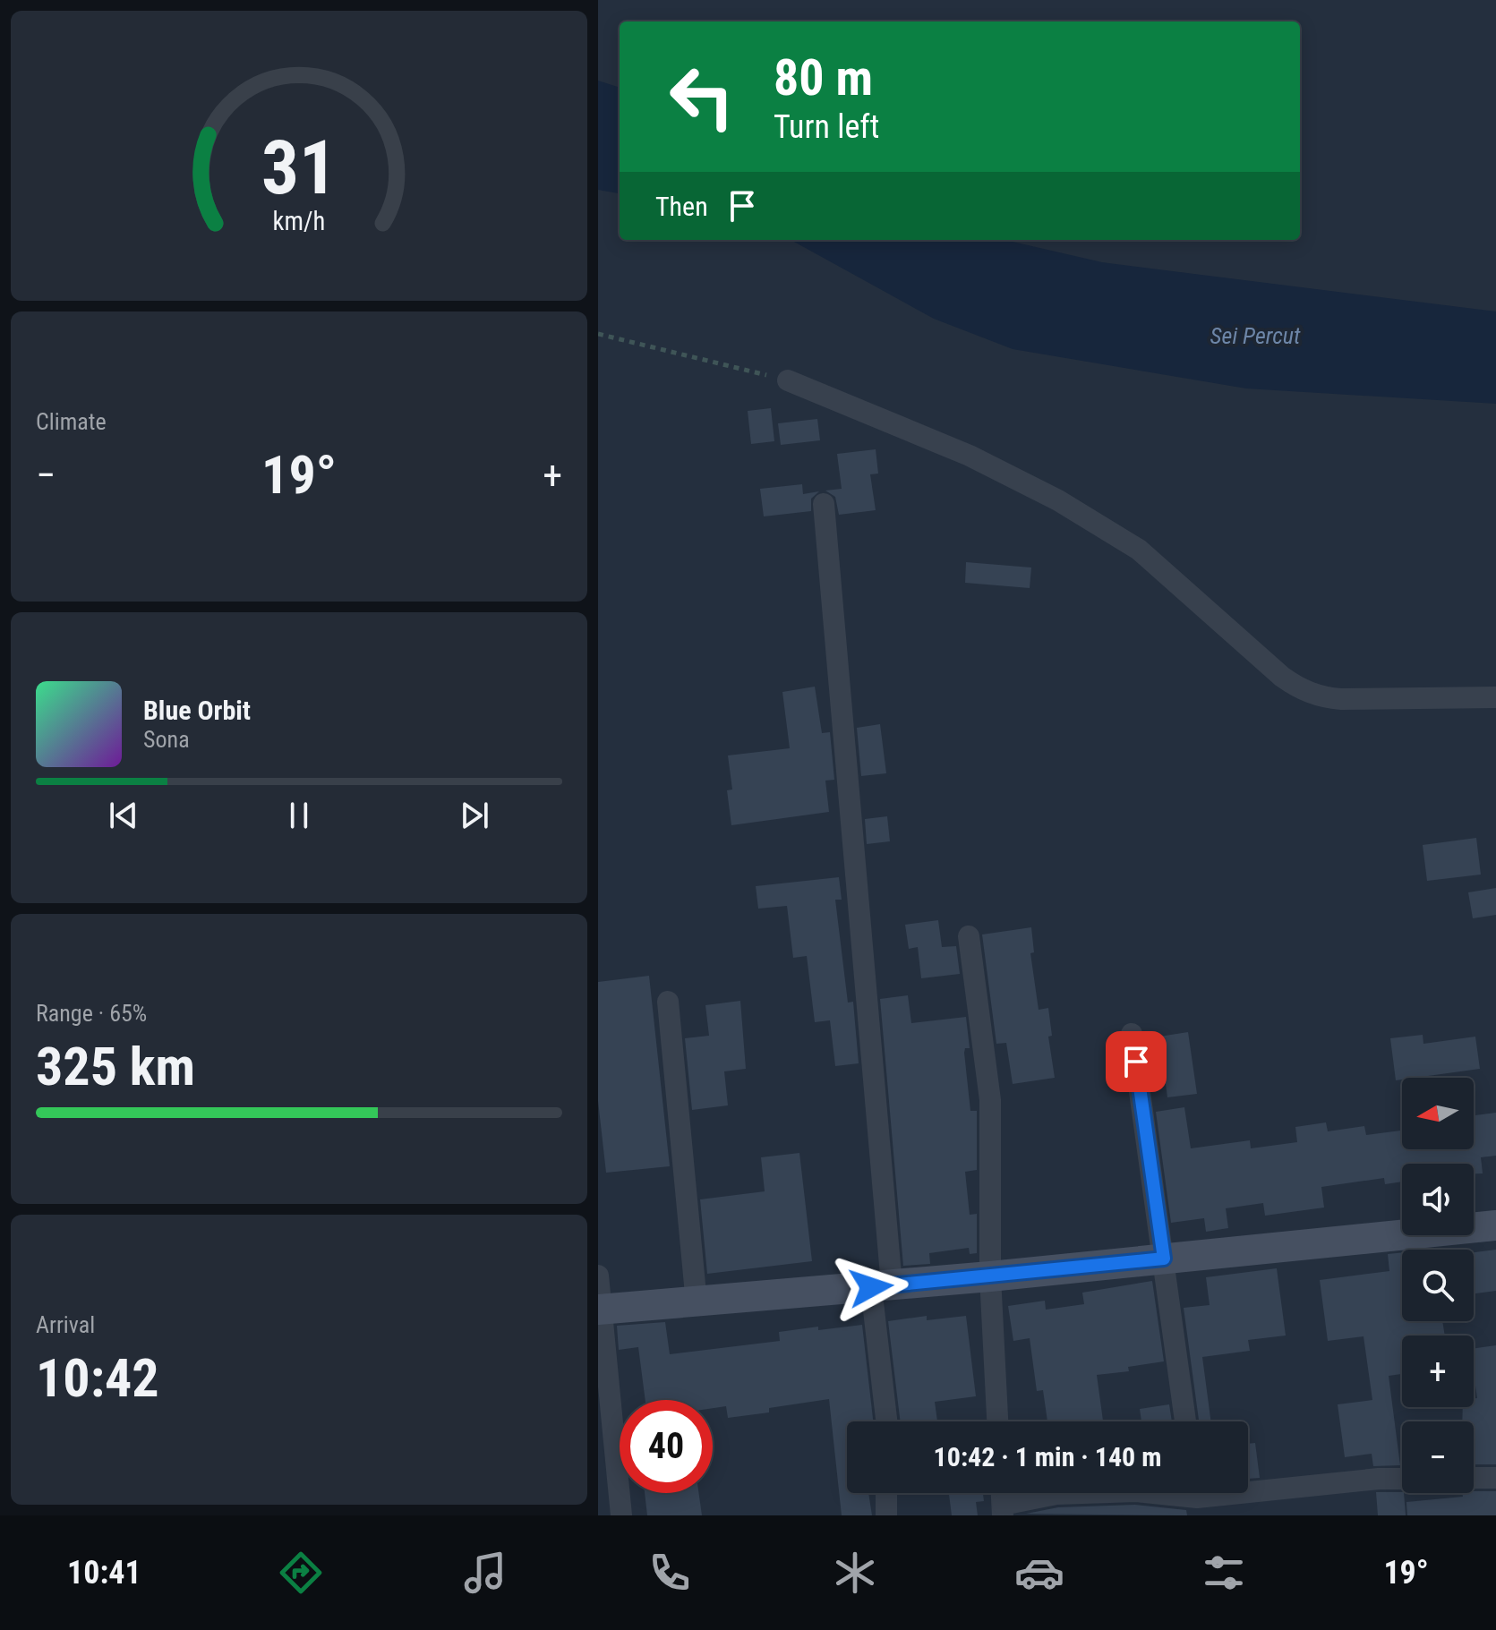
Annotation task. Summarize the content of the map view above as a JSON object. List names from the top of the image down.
{
  "water": ["Sei Percut"],
  "north": "left",
  "page": {
    "turn": ["80 m", "Turn left"],
    "then": "Then",
    "tile": [
      "Climate",
      ["Range · 65%", "325 km"],
      ["Arrival", "10:42"]
    ],
    "heat": ["−", "19°", "+"],
    "song": ["Blue Orbit", "Sona"],
    "map_buttons": ["+", "−"],
    "limit": "40",
    "trip": "10:42 · 1 min · 140 m",
    "tabs": ["10:41", "19°"],
    "gauge": ["31", "km/h"]
  }
}
